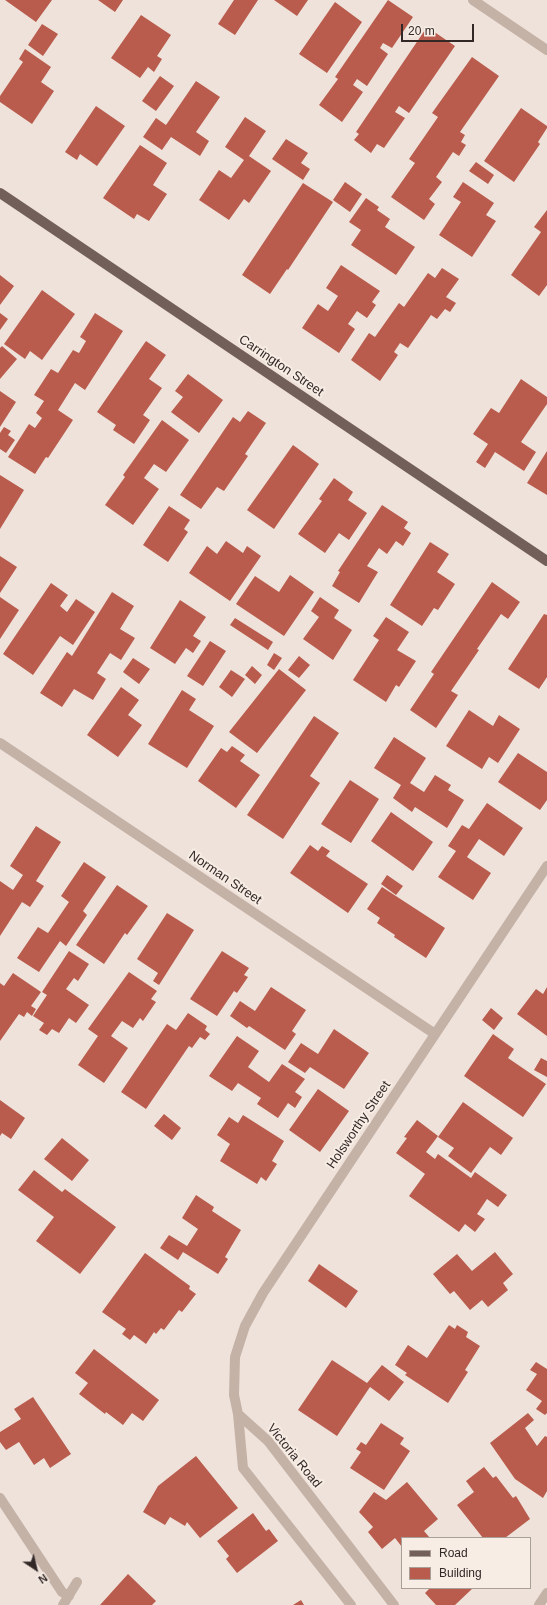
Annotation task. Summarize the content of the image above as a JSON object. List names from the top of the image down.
{
  "streets": {
    "main road": ["Carrington Street"],
    "street": ["Norman Street", "Holsworthy Street", "Victoria Road"]
  },
  "crossings": [
    ["Norman Street", "Holsworthy Street"],
    ["Holsworthy Street", "Victoria Road"]
  ],
  "legend": ["Road", "Building"],
  "scale_bar": "20 m",
  "north": "bottom right"
}
